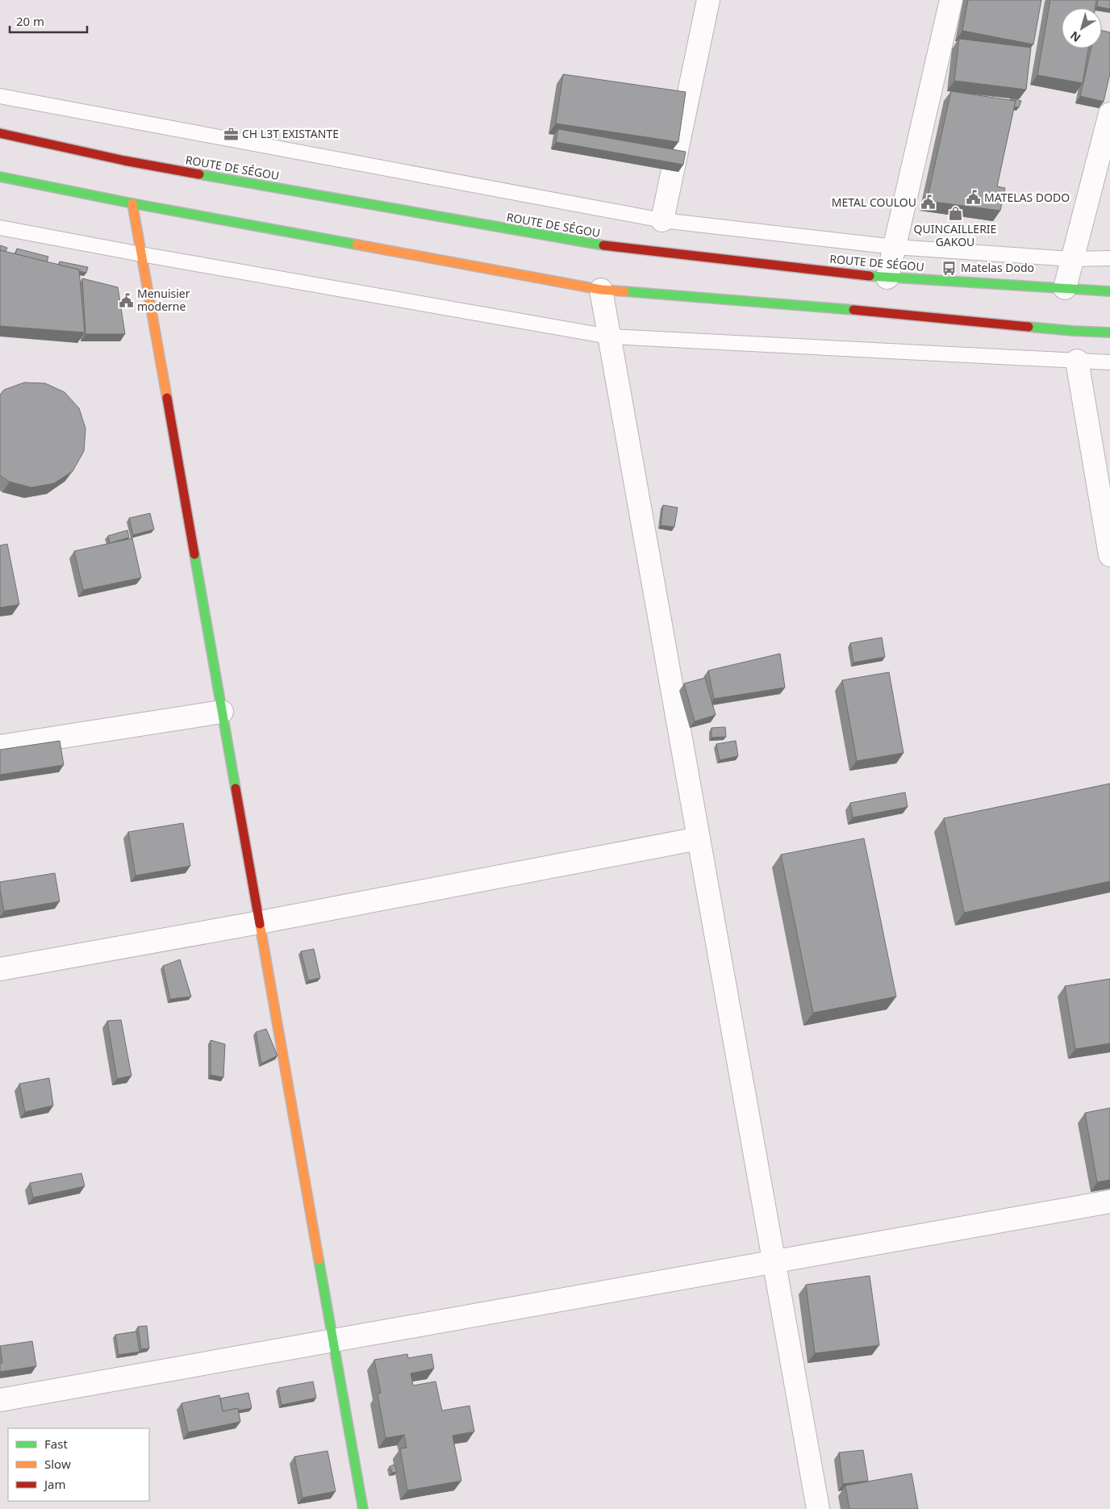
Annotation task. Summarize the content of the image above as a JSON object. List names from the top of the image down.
{
  "streets": {
    "main road": ["ROUTE DE SÉGOU"]
  },
  "places": {
    "office": ["CH L3T EXISTANTE"],
    "public building": ["MATELAS DODO", "METAL COULOU", "Menuisier moderne"],
    "shop": ["QUINCAILLERIE GAKOU"],
    "bus stop": ["Matelas Dodo"]
  },
  "legend": ["Fast", "Slow", "Jam"],
  "scale_bar": "20 m",
  "north": "bottom left"
}
